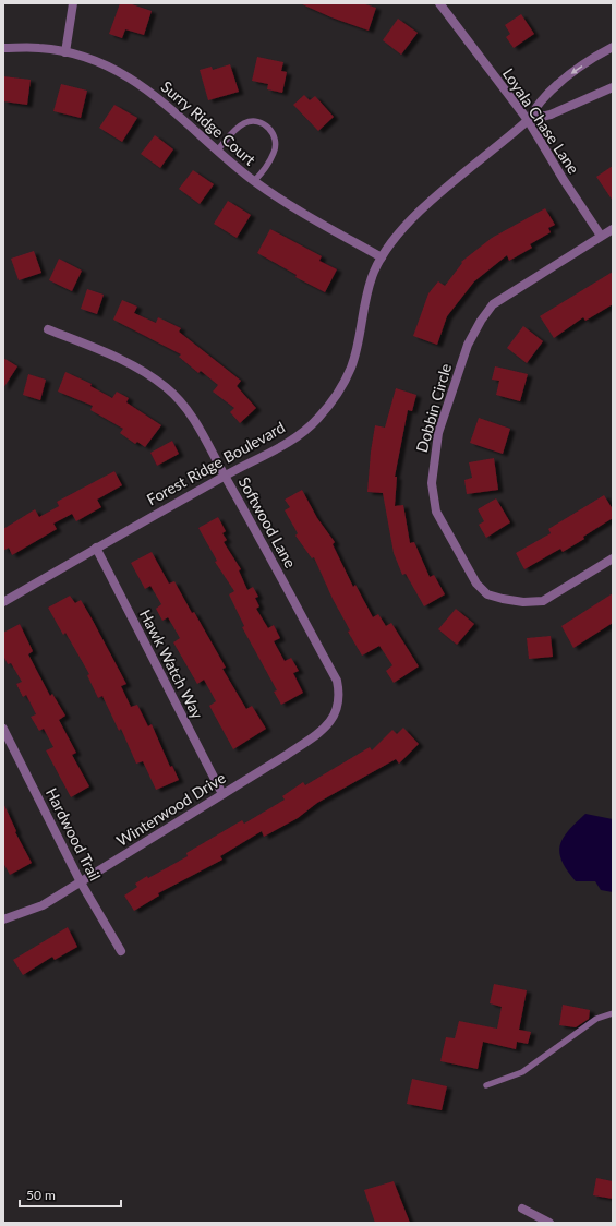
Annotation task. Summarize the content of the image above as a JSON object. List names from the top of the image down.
{
  "streets": {
    "street": [
      "Loyala Chase Lane",
      "Surry Ridge Court",
      "Dobbin Circle",
      "Forest Ridge Boulevard",
      "Softwood Lane",
      "Hawk Watch Way",
      "Winterwood Drive",
      "Hardwood Trail"
    ]
  },
  "crossings": [
    ["Loyala Chase Lane", "Dobbin Circle"],
    ["Loyala Chase Lane", "Forest Ridge Boulevard"],
    ["Surry Ridge Court", "Forest Ridge Boulevard"],
    ["Forest Ridge Boulevard", "Softwood Lane"],
    ["Forest Ridge Boulevard", "Hawk Watch Way"],
    ["Softwood Lane", "Winterwood Drive"],
    ["Hawk Watch Way", "Winterwood Drive"],
    ["Winterwood Drive", "Hardwood Trail"]
  ],
  "scale_bar": "50 m"
}
